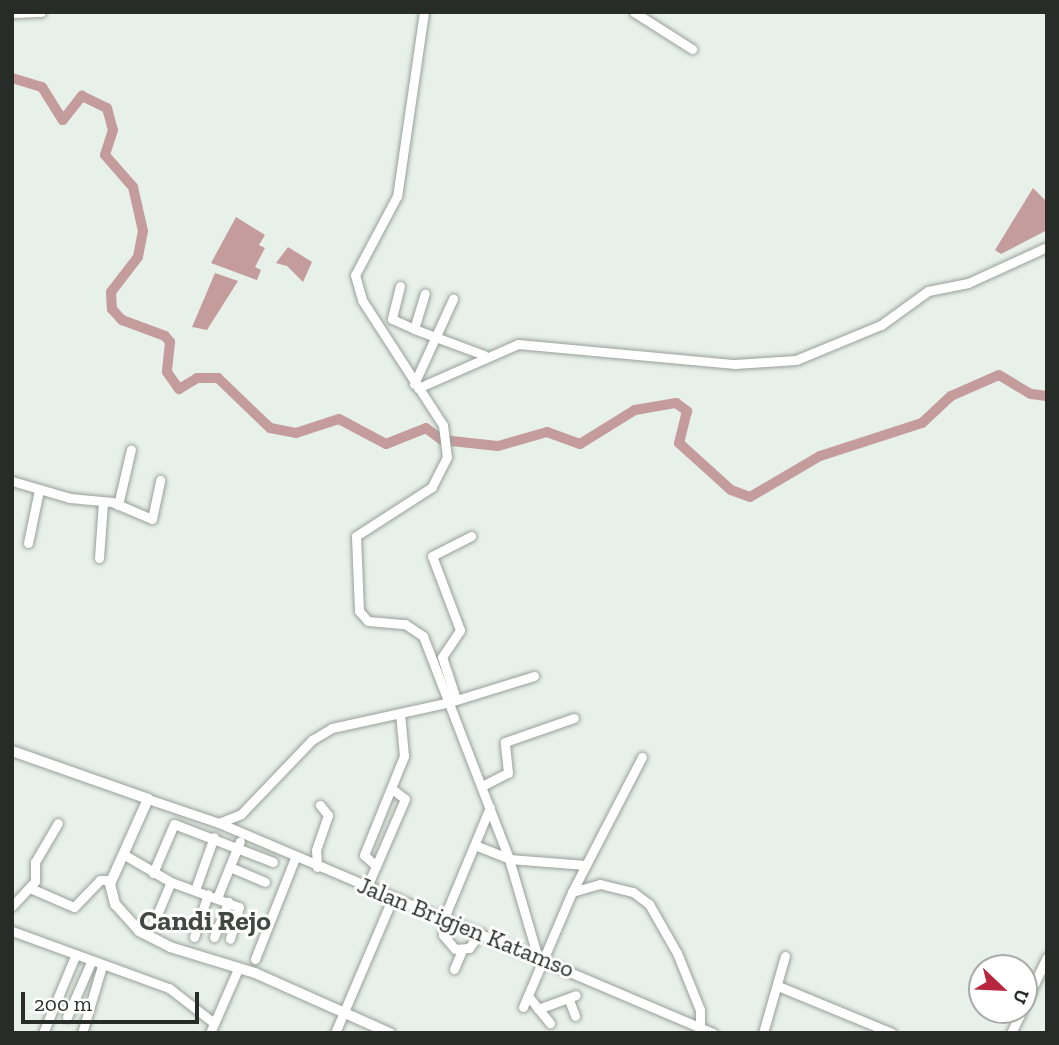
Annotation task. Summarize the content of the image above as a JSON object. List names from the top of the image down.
{
  "streets": {
    "street": ["Jalan Brigjen Katamso"]
  },
  "districts": ["Candi Rejo"],
  "scale_bar": "200 m",
  "north": "bottom right"
}
